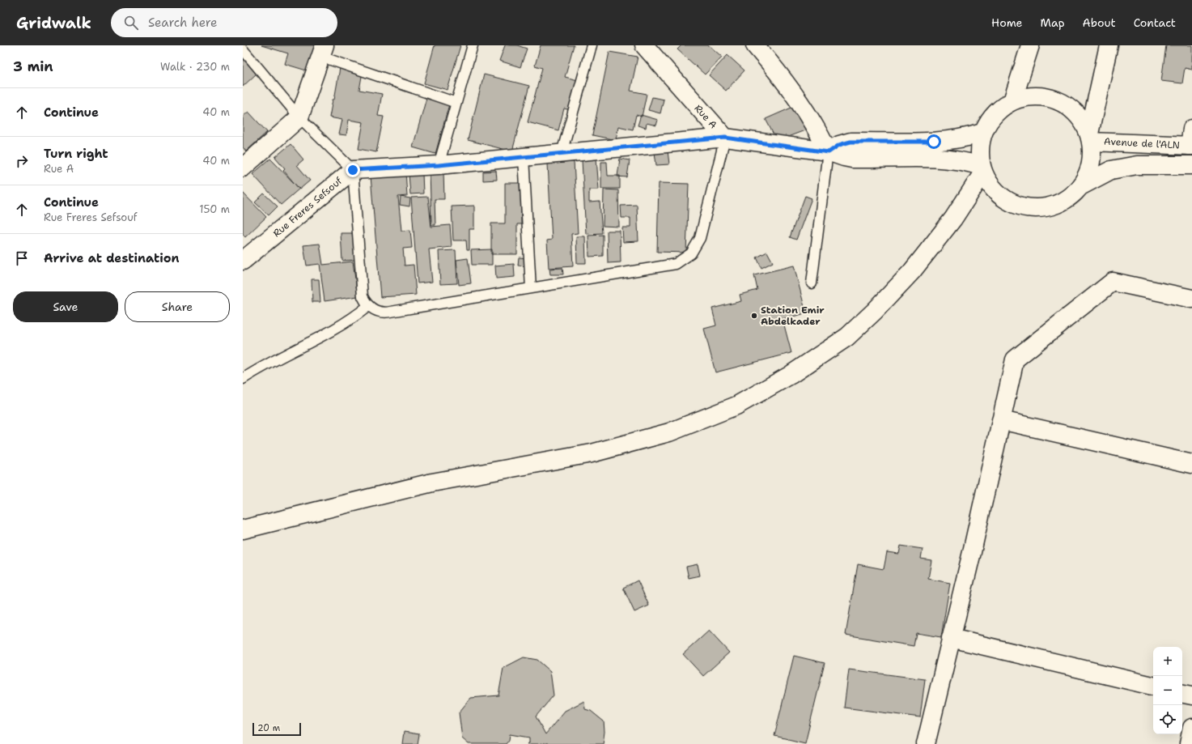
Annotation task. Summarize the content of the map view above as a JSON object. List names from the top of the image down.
{
  "streets": {
    "main road": ["Rue A", "Avenue de l'ALN", "Rue Freres Sefsouf"]
  },
  "places": ["Station Emir Abdelkader"],
  "scale_bar": "20 m",
  "page": {
    "header": "Gridwalk",
    "search": "Search here",
    "nav": [
      "Home",
      "Map",
      "About",
      "Contact"
    ],
    "heading": ["3 min", "Walk · 230 m"],
    "list": [
      ["Continue", "40 m"],
      ["Turn right", "Rue A", "40 m"],
      ["Continue", "Rue Freres Sefsouf", "150 m"],
      "Arrive at destination"
    ],
    "buttons": ["Save", "Share"],
    "map_buttons": ["+", "−"],
    "scale": "20 m"
  }
}
